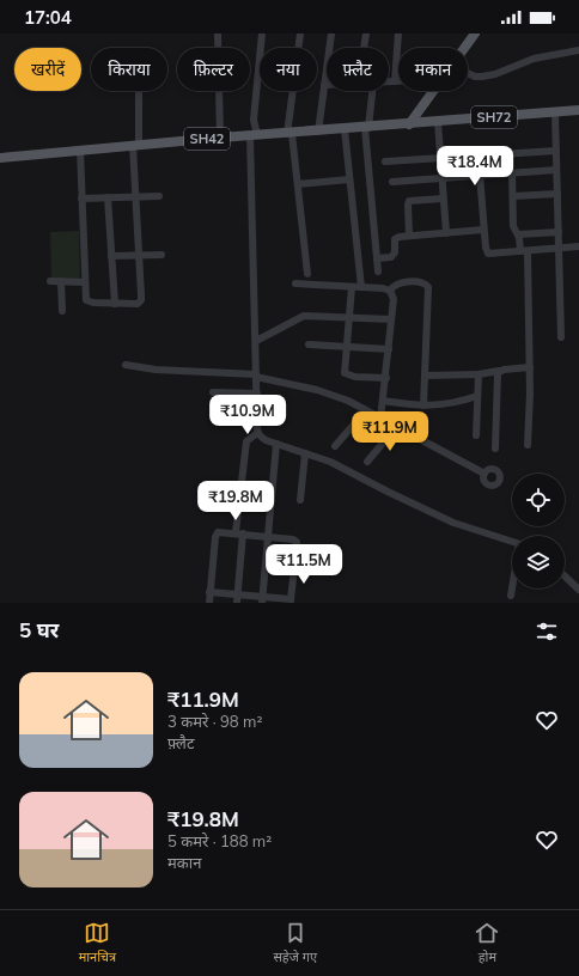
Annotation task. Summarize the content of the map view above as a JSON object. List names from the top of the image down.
{
  "streets": {
    "main road": ["SH72", "SH42"]
  },
  "crossings": [
    ["SH72", "SH42"]
  ],
  "page": {
    "status": "17:04",
    "chip": [
      "खरीदें",
      "किराया",
      "फ़िल्टर",
      "नया",
      "फ़्लैट",
      "मकान"
    ],
    "price": [
      "₹18.4M",
      "₹10.9M",
      "₹11.9M",
      "₹19.8M",
      "₹11.5M"
    ],
    "heading": "5 घर",
    "list": [
      {
        "name": "₹11.9M",
        "note": "3 कमरे · 98 m² · फ़्लैट"
      },
      {
        "name": "₹19.8M",
        "note": "5 कमरे · 188 m² · मकान"
      }
    ],
    "tabs": ["मानचित्र", "सहेजे गए", "होम"]
  }
}
